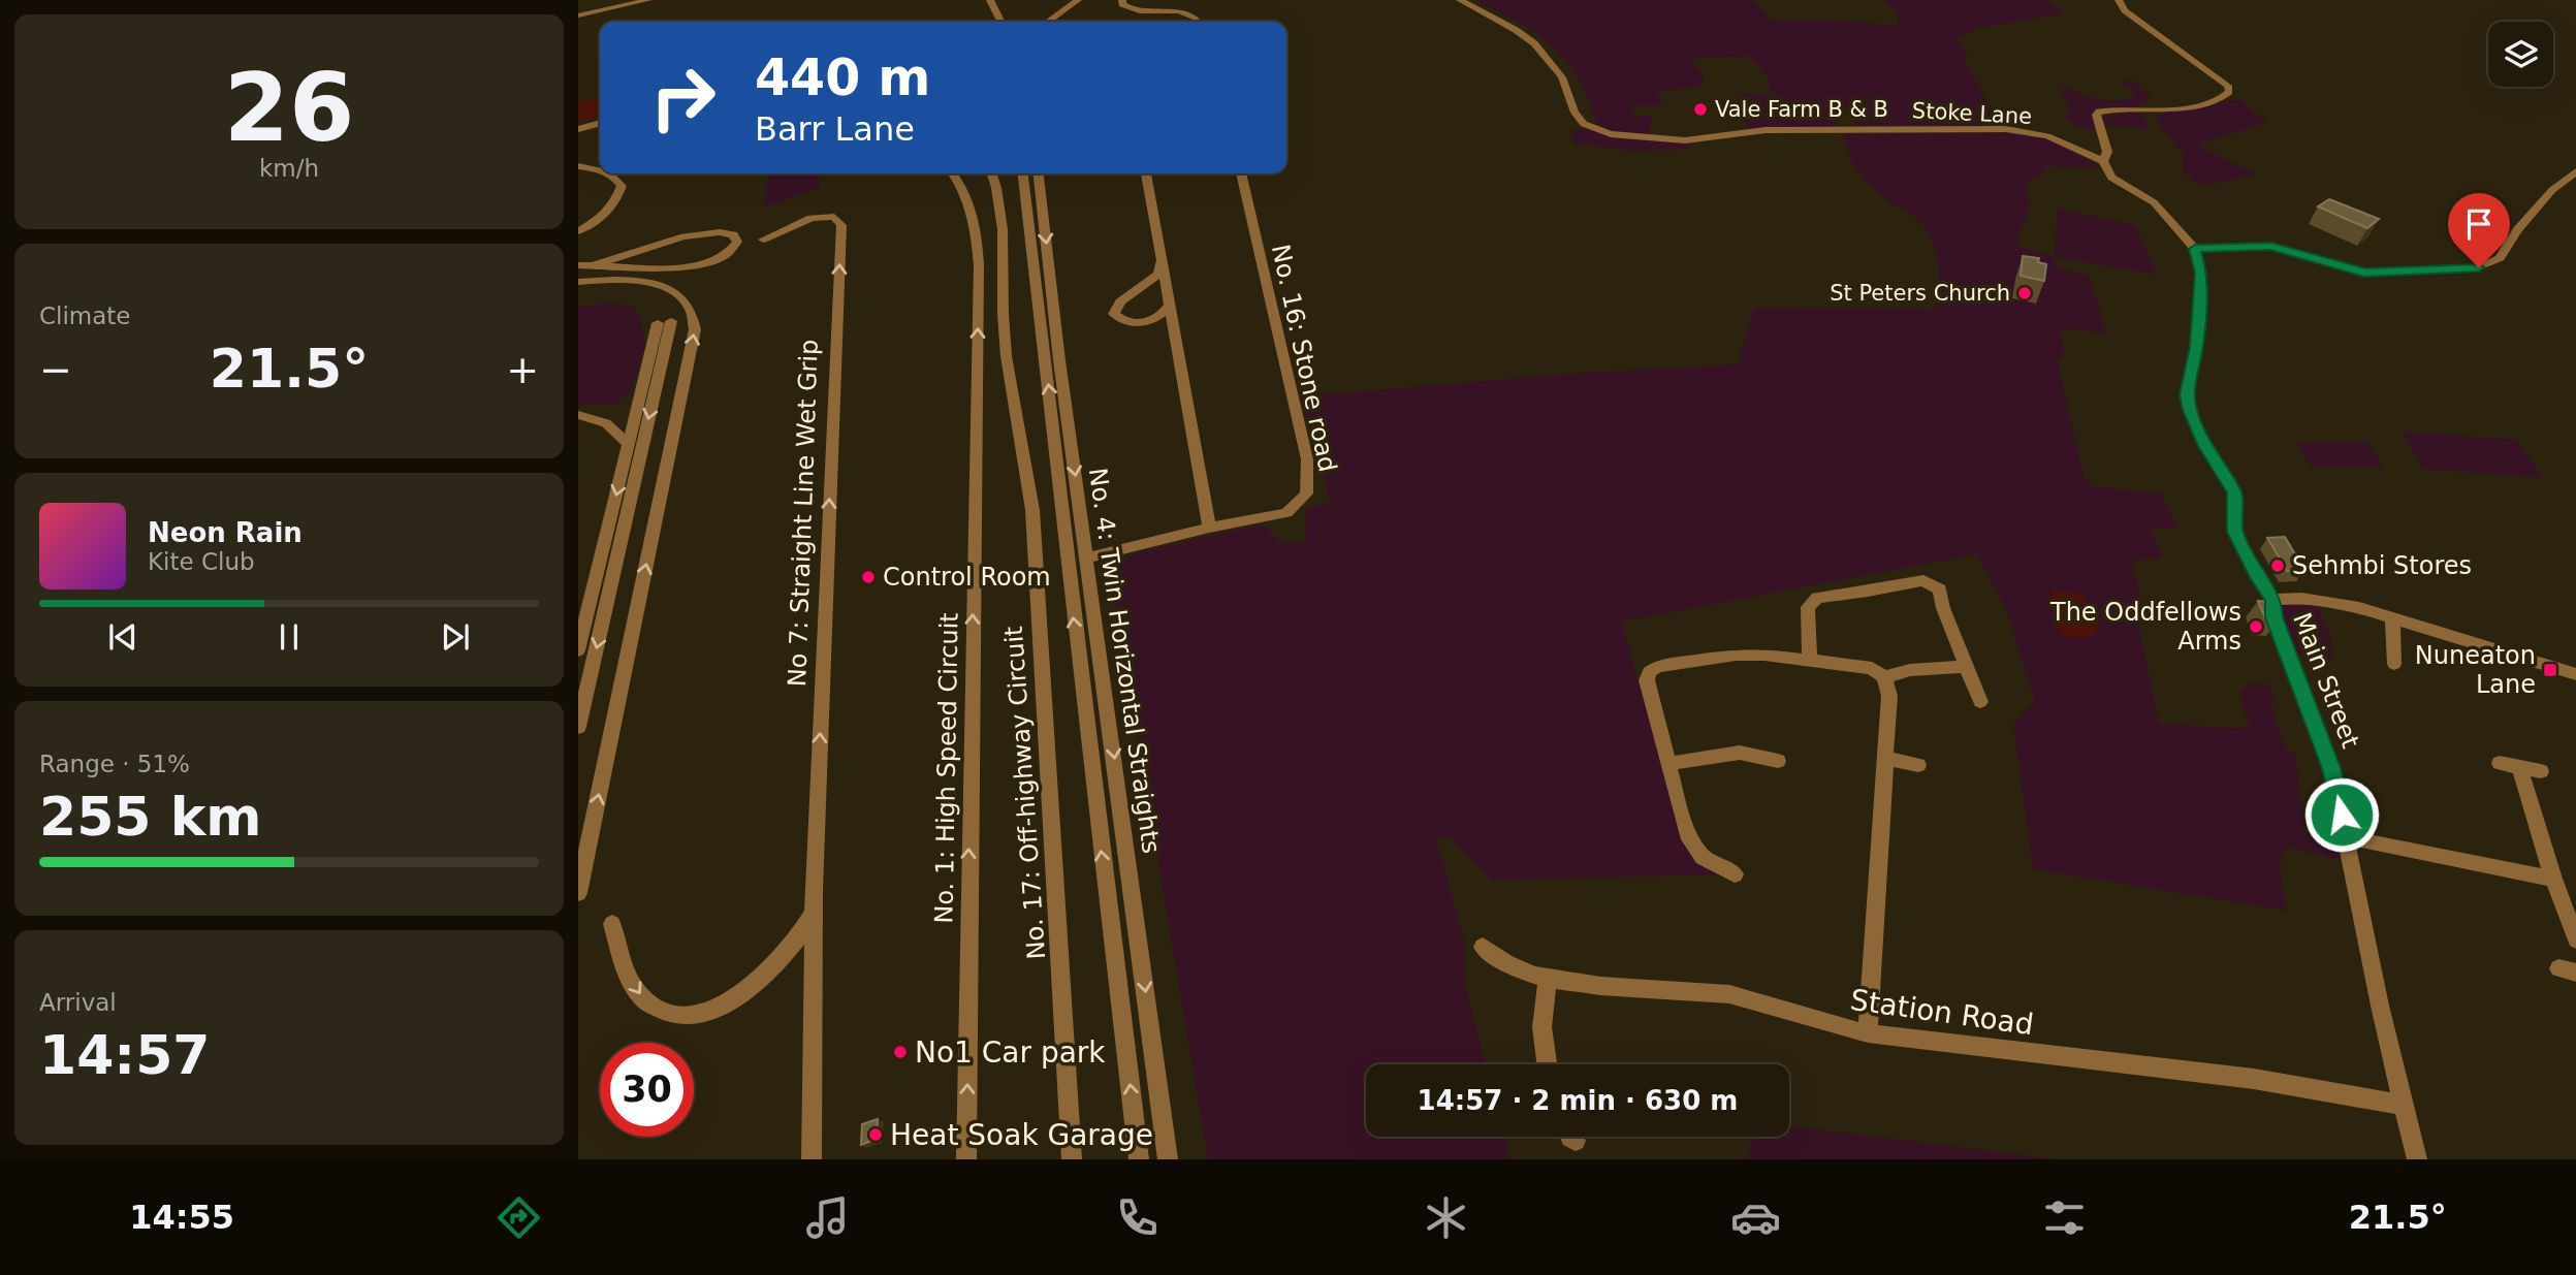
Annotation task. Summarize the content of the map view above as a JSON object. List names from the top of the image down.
{
  "streets": {
    "street": [
      "Stoke Lane",
      "No. 16: Stone road",
      "No 7: Straight Line Wet Grip",
      "No. 4: Twin Horizontal Straights",
      "Main Street",
      "No. 1: High Speed Circuit",
      "No. 17: Off-highway Circuit",
      "Station Road"
    ]
  },
  "crossings": [
    ["Main Street", "Station Road"]
  ],
  "one_way": ["No. 1: High Speed Circuit"],
  "places": {
    "other": [
      "Vale Farm B & B",
      "St Peters Church",
      "Sehmbi Stores",
      "Control Room",
      "The Oddfellows Arms",
      "No1 Car park",
      "Heat Soak Garage"
    ],
    "transit": ["Nuneaton Lane"]
  },
  "page": {
    "tile": [
      ["26", "km/h"],
      "Climate",
      ["Range · 51%", "255 km"],
      ["Arrival", "14:57"]
    ],
    "turn": ["440 m", "Barr Lane"],
    "heat": ["−", "21.5°", "+"],
    "song": ["Neon Rain", "Kite Club"],
    "limit": "30",
    "trip": "14:57 · 2 min · 630 m",
    "tabs": ["14:55", "21.5°"]
  }
}
